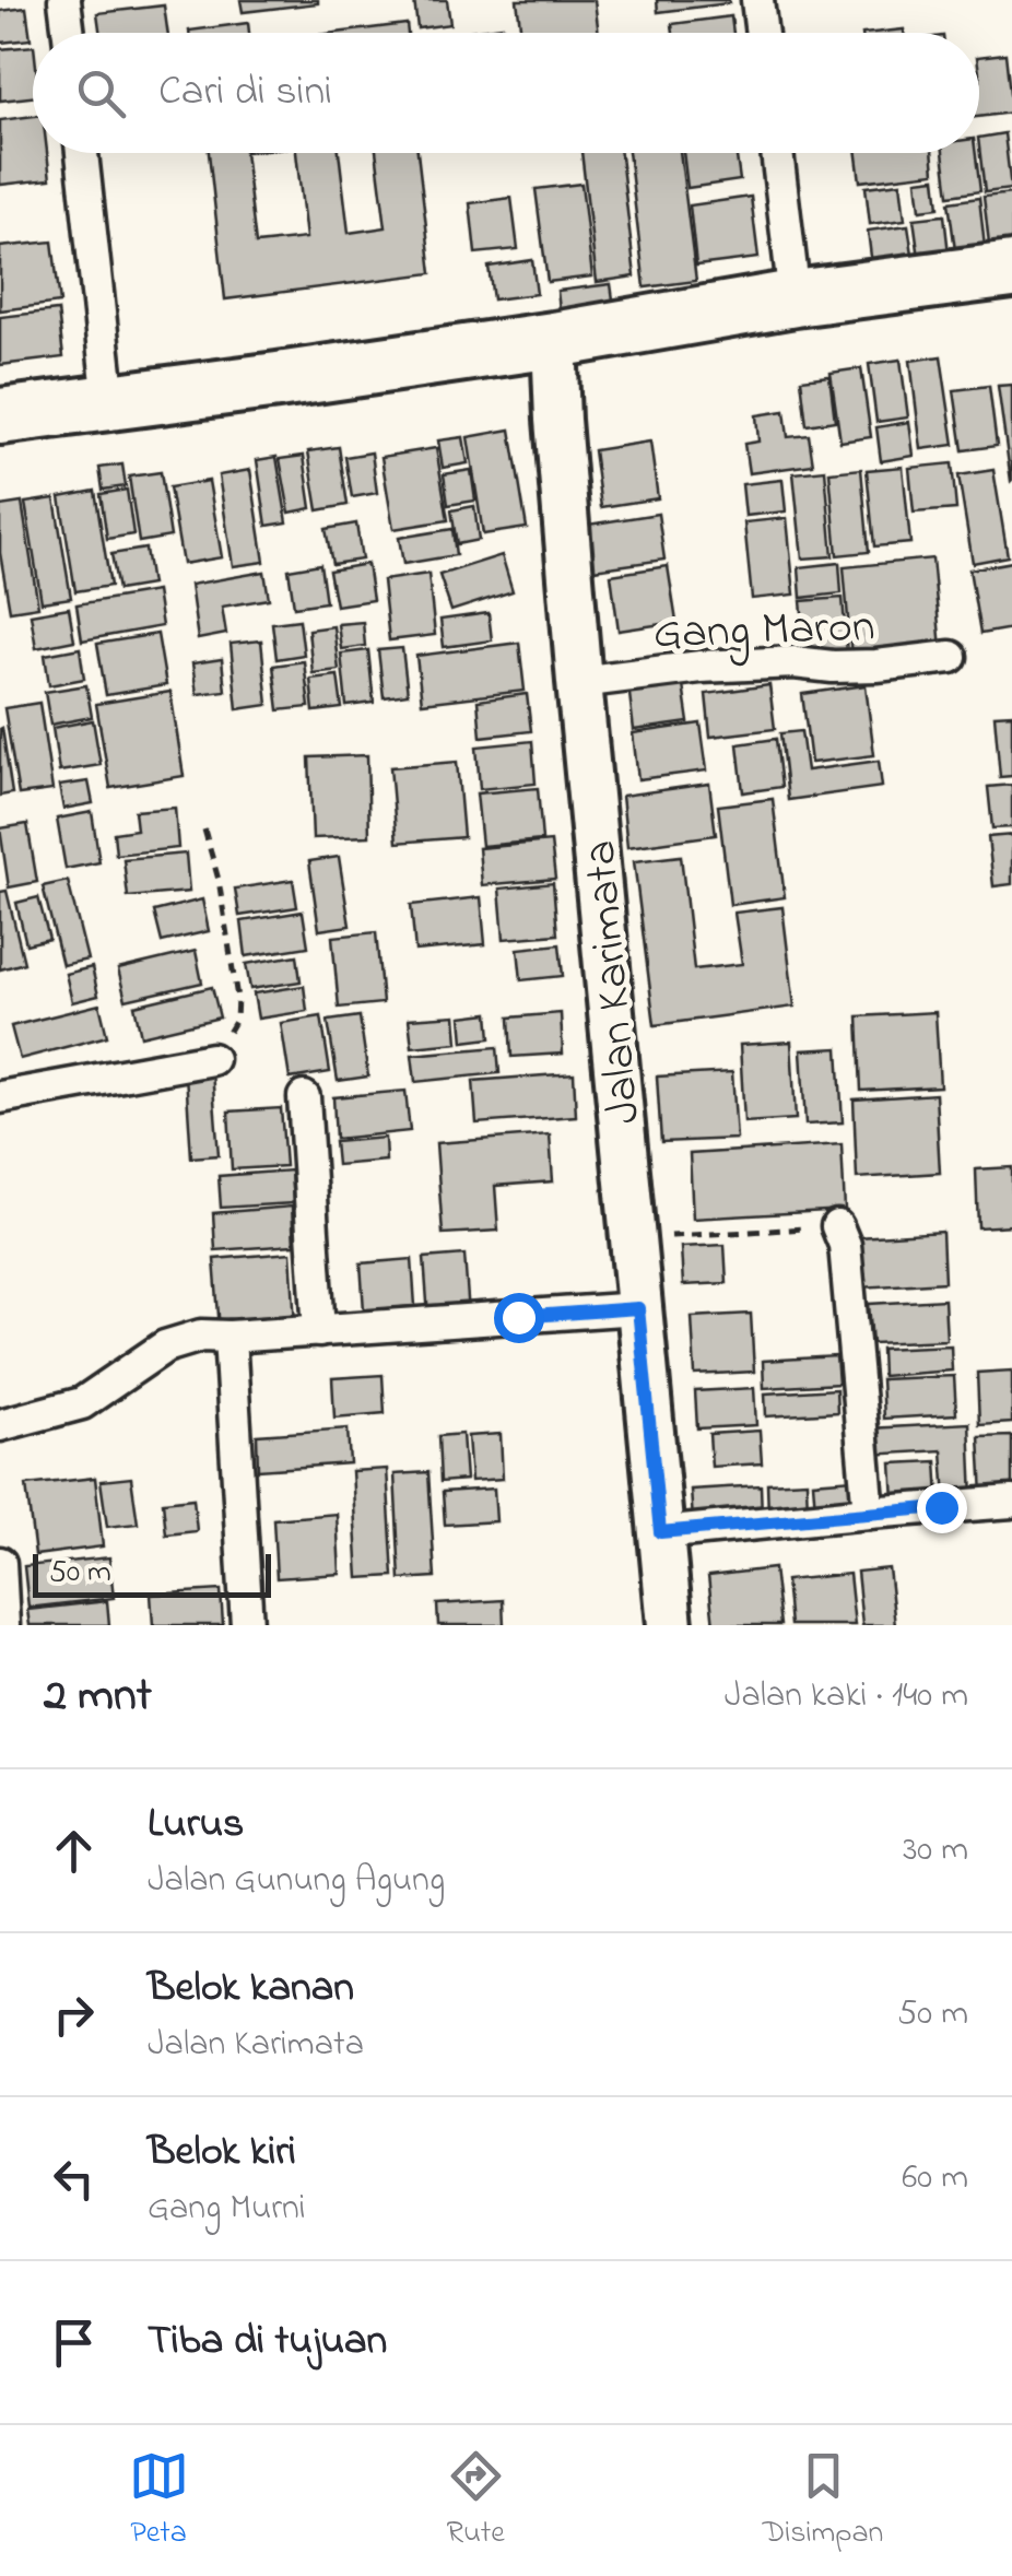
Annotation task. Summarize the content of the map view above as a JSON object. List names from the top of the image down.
{
  "streets": {
    "main road": ["Jalan Karimata"],
    "street": ["Gang Maron"]
  },
  "crossings": [
    ["Gang Maron", "Jalan Karimata"]
  ],
  "scale_bar": "50 m",
  "page": {
    "search": "Cari di sini",
    "scale": "50 m",
    "heading": ["2 mnt", "Jalan kaki · 140 m"],
    "list": [
      ["Lurus", "Jalan Gunung Agung", "30 m"],
      ["Belok kanan", "Jalan Karimata", "50 m"],
      ["Belok kiri", "Gang Murni", "60 m"],
      "Tiba di tujuan"
    ],
    "nav": ["Peta", "Rute", "Disimpan"]
  }
}
